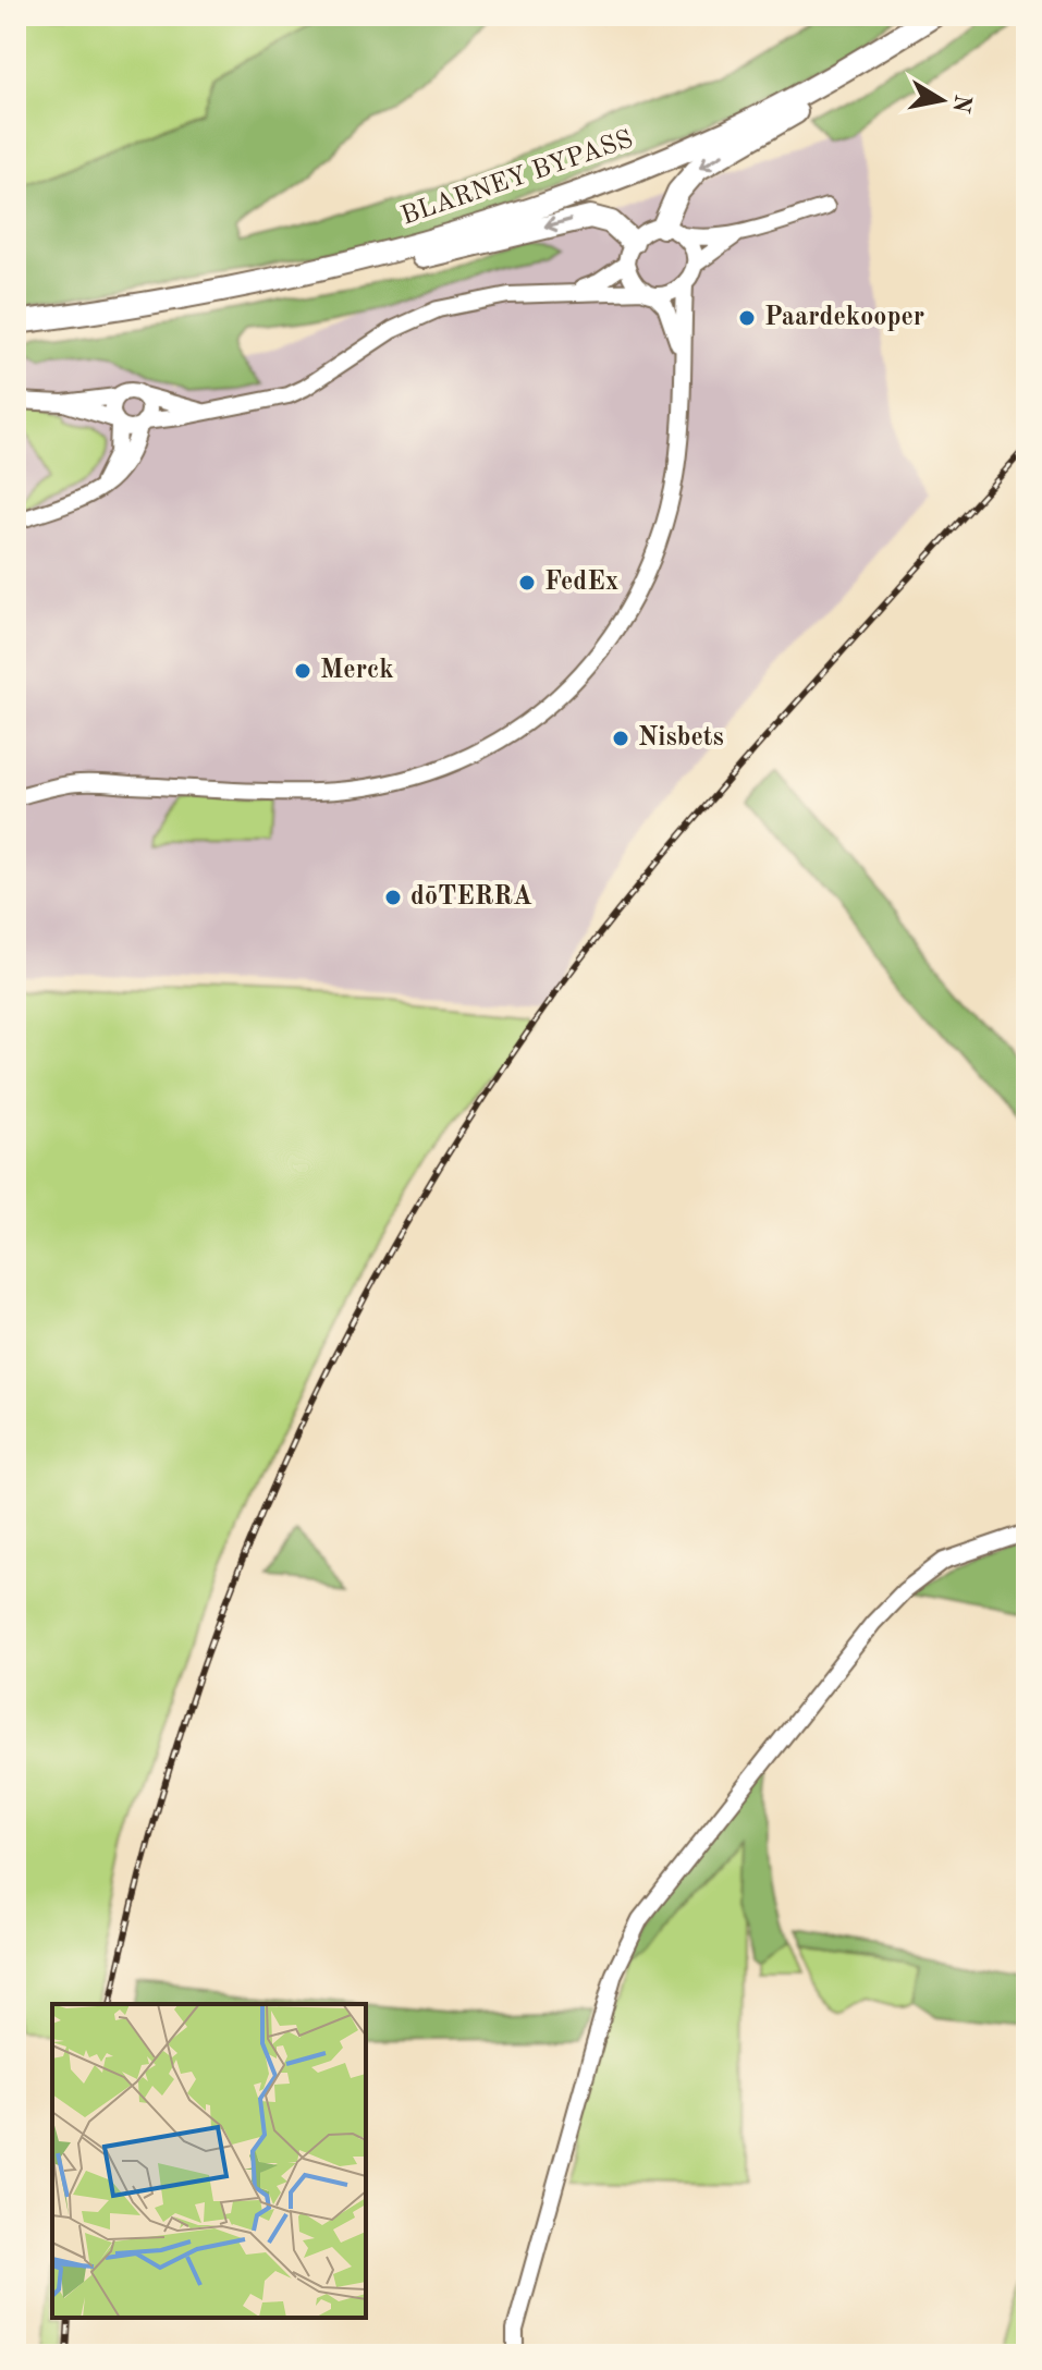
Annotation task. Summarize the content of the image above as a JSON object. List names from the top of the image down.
{
  "streets": {
    "highway": ["BLARNEY BYPASS"]
  },
  "places": [
    "Paardekooper",
    "FedEx",
    "Merck",
    "Nisbets",
    "dōTERRA"
  ],
  "north": "right"
}
